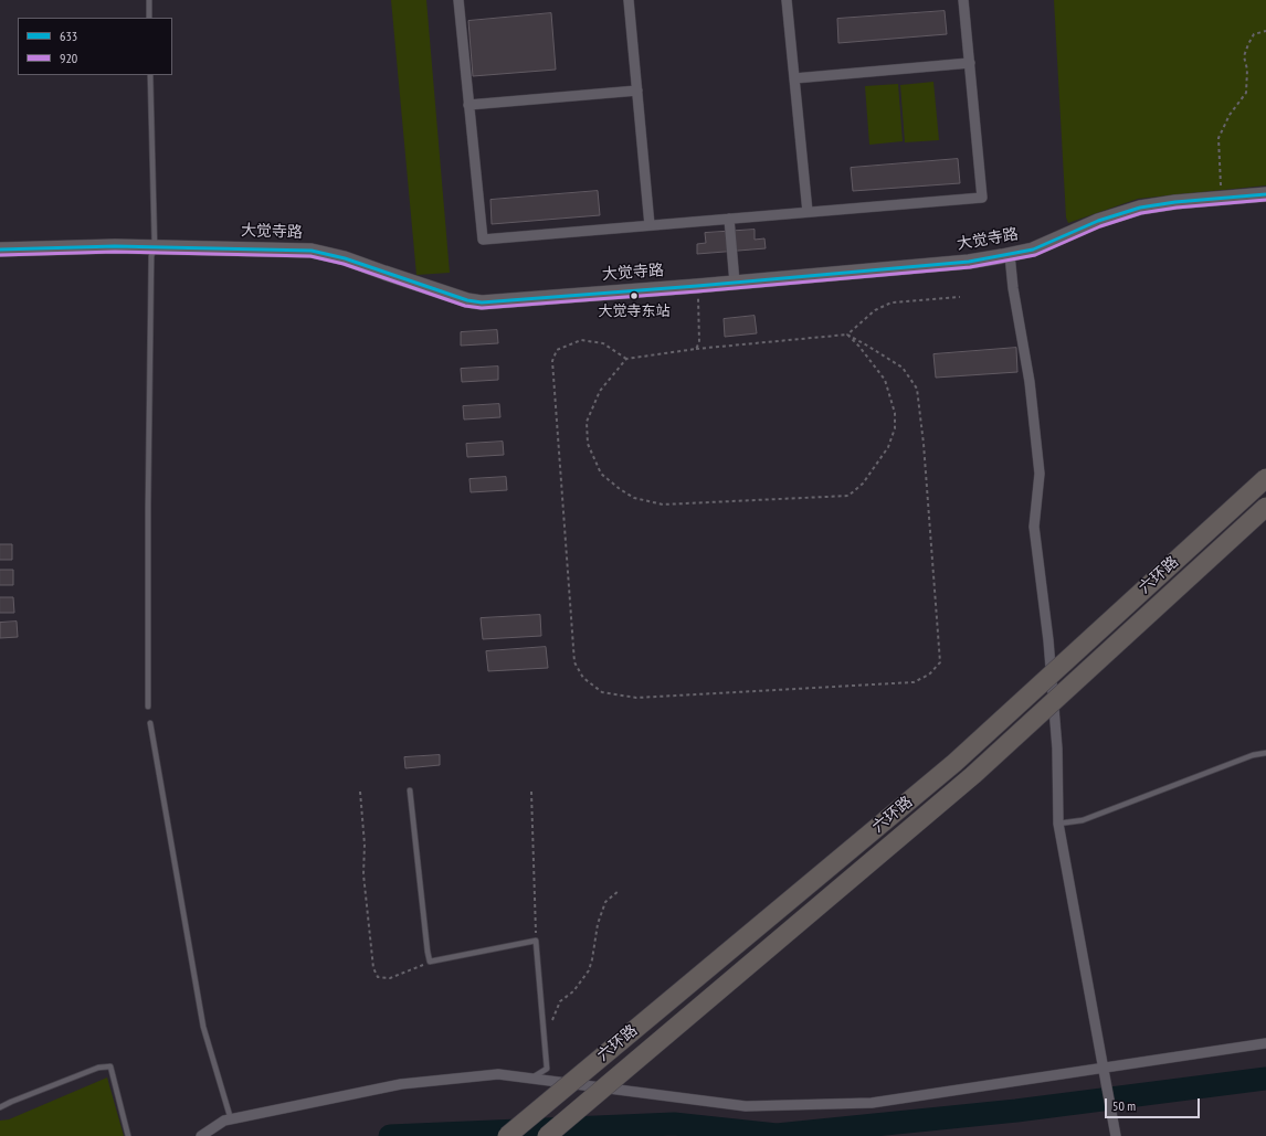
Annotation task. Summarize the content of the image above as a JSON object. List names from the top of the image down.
{
  "streets": {
    "highway": ["六环路"],
    "main road": ["大觉寺路"]
  },
  "places": ["大觉寺东站"],
  "lines": ["transit line 633", "transit line 920"],
  "legend": ["633", "920"],
  "scale_bar": "50 m"
}
